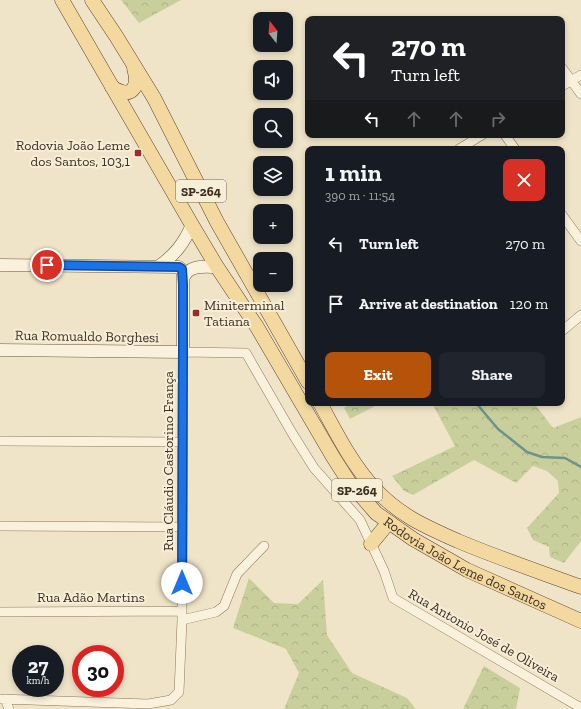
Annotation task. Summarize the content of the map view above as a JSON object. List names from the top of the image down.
{
  "streets": {
    "main road": ["SP-264", "Rodovia João Leme dos Santos"],
    "street": [
      "Rua Romualdo Borghesi",
      "Rua Cláudio Castorino França",
      "Rua Adão Martins",
      "Rua Antonio José de Oliveira"
    ]
  },
  "crossings": [
    ["Rua Romualdo Borghesi", "Rua Cláudio Castorino França"],
    ["Rua Romualdo Borghesi", "Rua Antonio José de Oliveira"],
    ["Rua Cláudio Castorino França", "Rua Adão Martins"]
  ],
  "places": {
    "transit": ["Rodovia João Leme dos Santos, 103,1", "Miniterminal Tatiana"]
  },
  "north": "top",
  "page": {
    "map_buttons": ["+", "−"],
    "turn": ["270 m", "Turn left"],
    "heading": ["1 min", "390 m · 11:54"],
    "list": [
      {
        "name": "Turn left",
        "value": "270 m"
      },
      {
        "name": "Arrive at destination",
        "value": "120 m"
      }
    ],
    "buttons": ["Exit", "Share"],
    "speed": "27 km/h",
    "limit": "30"
  }
}
